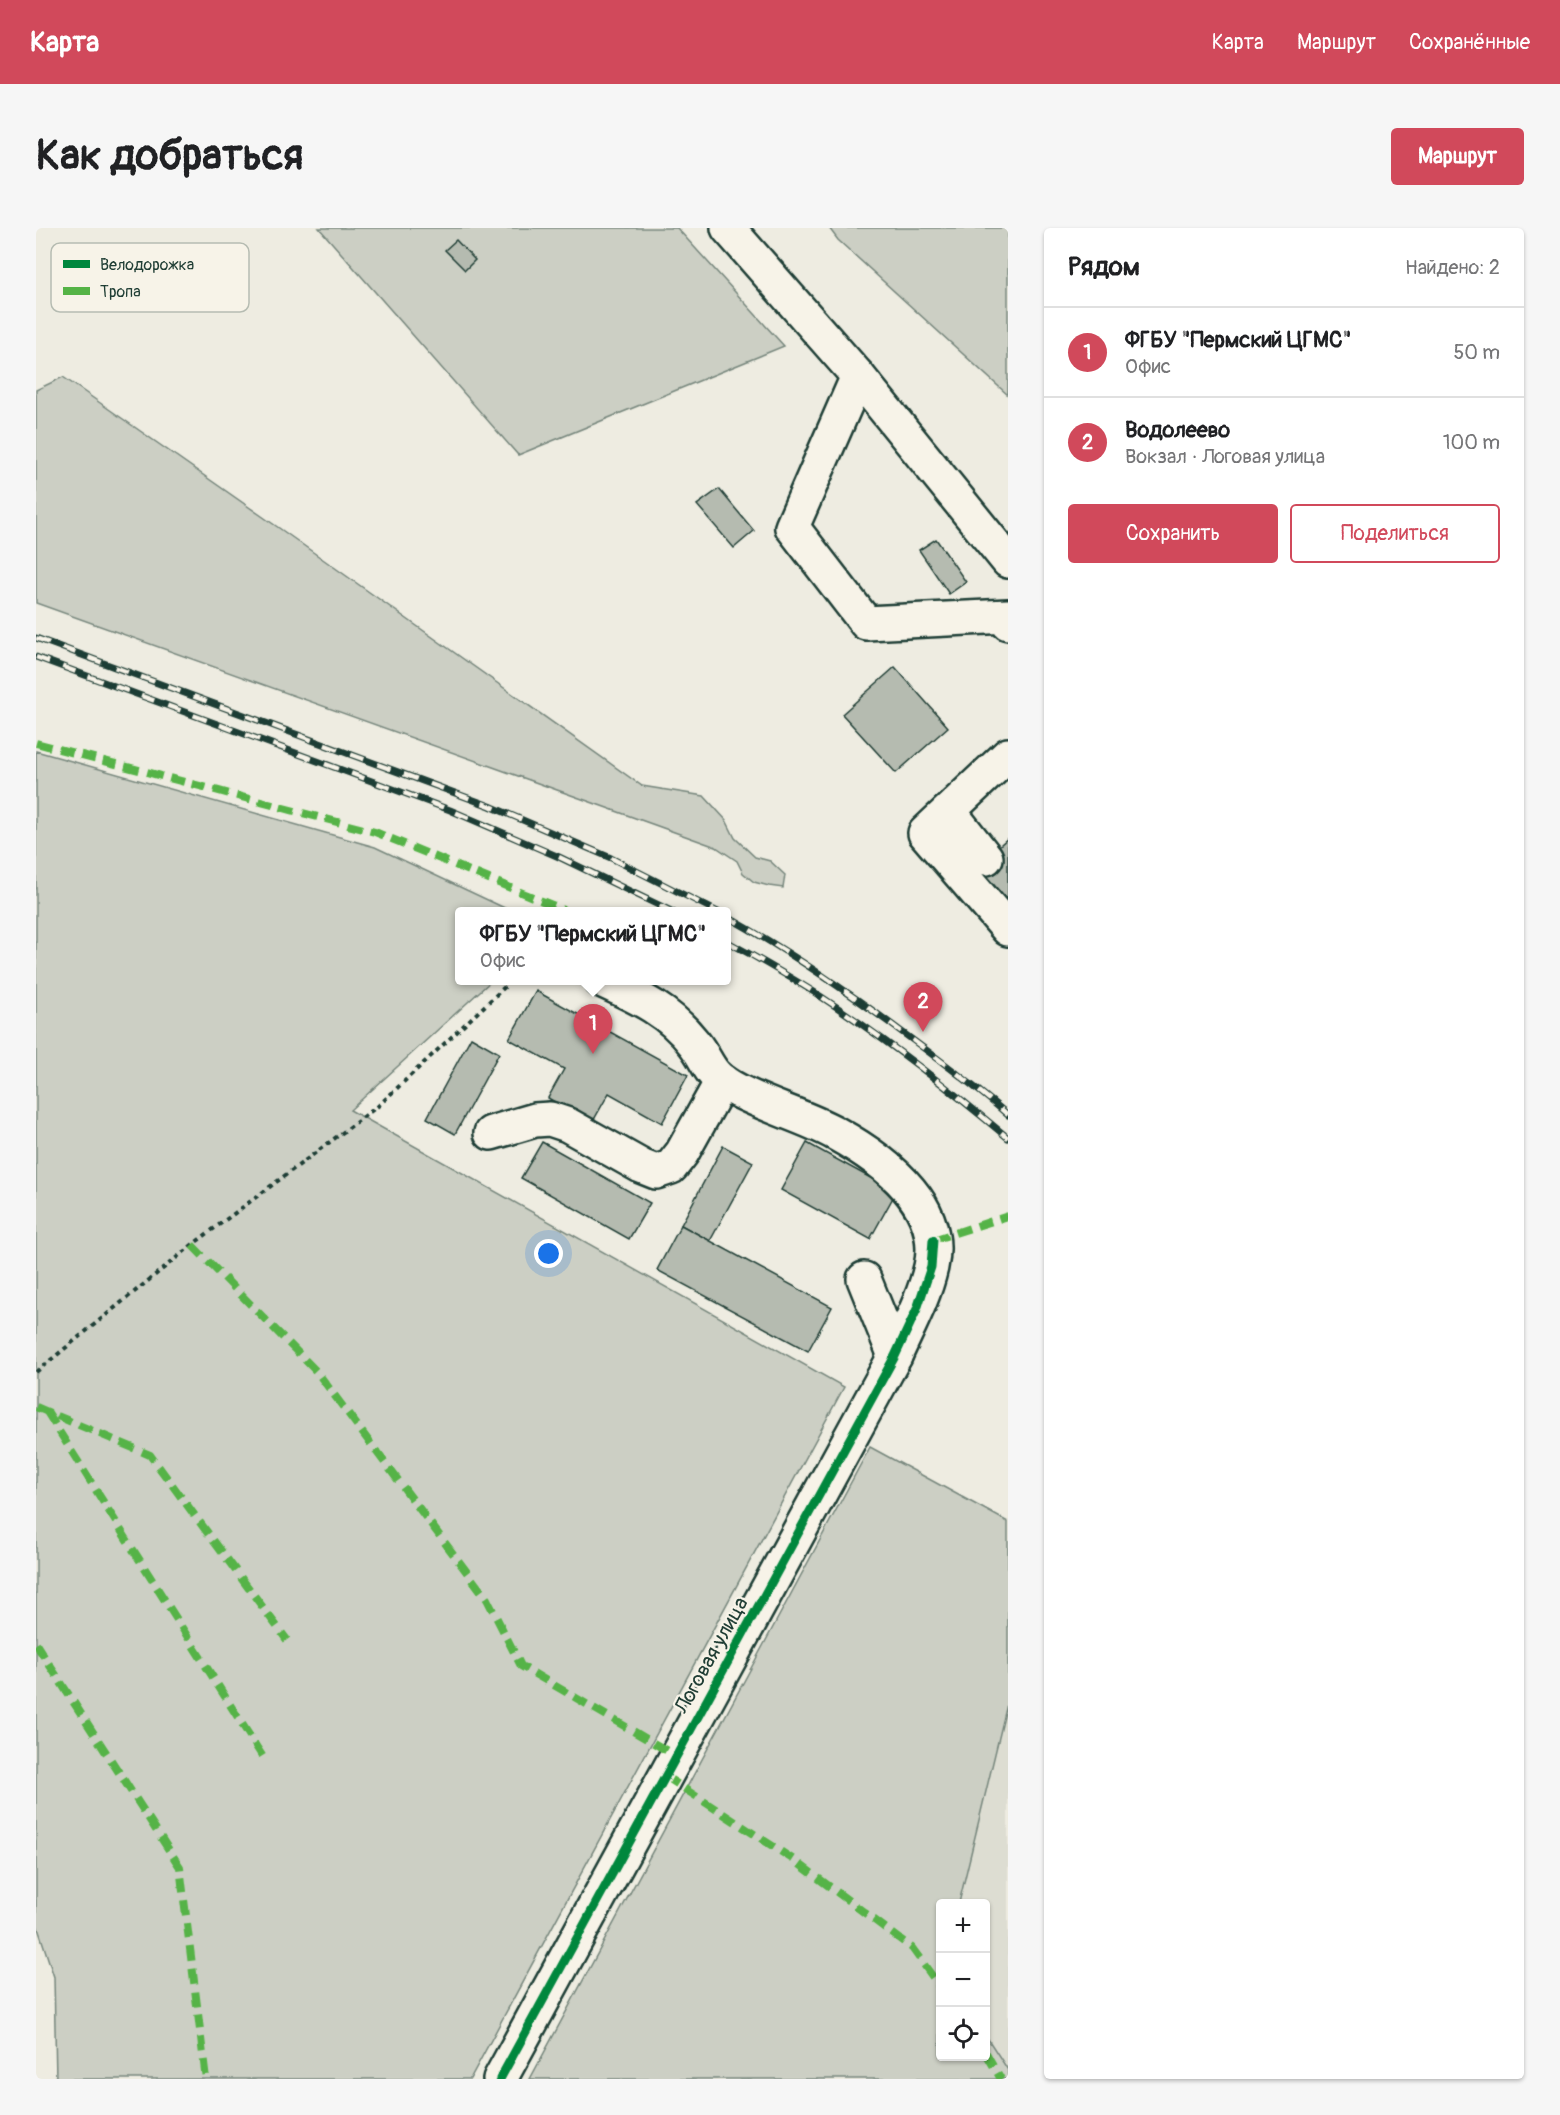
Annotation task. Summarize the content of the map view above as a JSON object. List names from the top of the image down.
{
  "streets": {
    "street": ["Логовая улица"]
  },
  "legend": ["Велодорожка", "Тропа"],
  "page": {
    "header": "Карта",
    "nav": ["Карта", "Маршрут", "Сохранённые"],
    "buttons": [
      "Маршрут",
      ["Сохранить", "Поделиться"]
    ],
    "title": "Как добраться",
    "heading": ["Рядом", "Найдено: 2"],
    "list": [
      {
        "mark": "1",
        "name": "ФГБУ \"Пермский ЦГМС\"",
        "note": "Офис",
        "value": "50 m"
      },
      {
        "mark": "2",
        "name": "Водолеево",
        "note": "Вокзал · Логовая улица",
        "value": "100 m"
      }
    ],
    "popup": ["ФГБУ \"Пермский ЦГМС\"", "Офис"],
    "pins": ["2", "1"],
    "map_buttons": ["+", "−"]
  }
}
